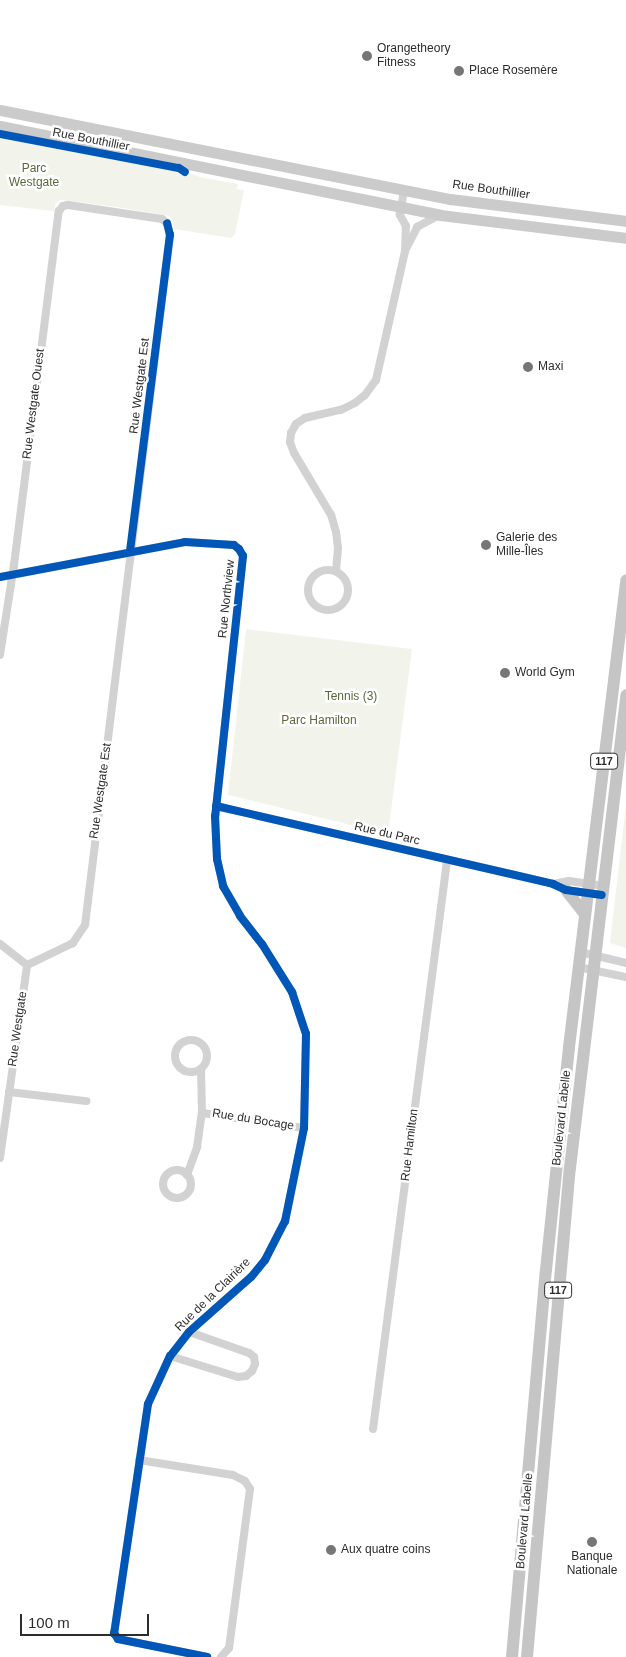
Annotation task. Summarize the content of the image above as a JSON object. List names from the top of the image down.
{
  "streets": {
    "main road": ["117", "Boulevard Labelle"],
    "street": [
      "Rue Bouthillier",
      "Rue Westgate Est",
      "Rue Westgate Ouest",
      "Rue Northview",
      "Rue du Parc",
      "Rue Westgate",
      "Rue du Bocage",
      "Rue Hamilton",
      "Rue de la Clairière"
    ]
  },
  "crossings": [
    ["Rue Westgate Est", "Rue Westgate Ouest"],
    ["Rue Westgate Est", "Rue Northview"],
    ["Rue Westgate Est", "Rue Westgate"],
    ["Rue Westgate Ouest", "Rue Northview"],
    ["Rue Northview", "Rue du Parc"],
    ["Rue Northview", "Rue de la Clairière"],
    ["Rue du Parc", "Boulevard Labelle"],
    ["Rue du Parc", "Rue Hamilton"],
    ["Rue du Parc", "Rue de la Clairière"],
    ["Rue du Bocage", "Rue de la Clairière"]
  ],
  "parks": ["Parc Westgate", "Tennis (3)", "Parc Hamilton"],
  "places": [
    "Orangetheory Fitness",
    "Place Rosemère",
    "Maxi",
    "Galerie des Mille-Îles",
    "World Gym",
    "Banque Nationale",
    "Aux quatre coins"
  ],
  "scale_bar": "100 m"
}
